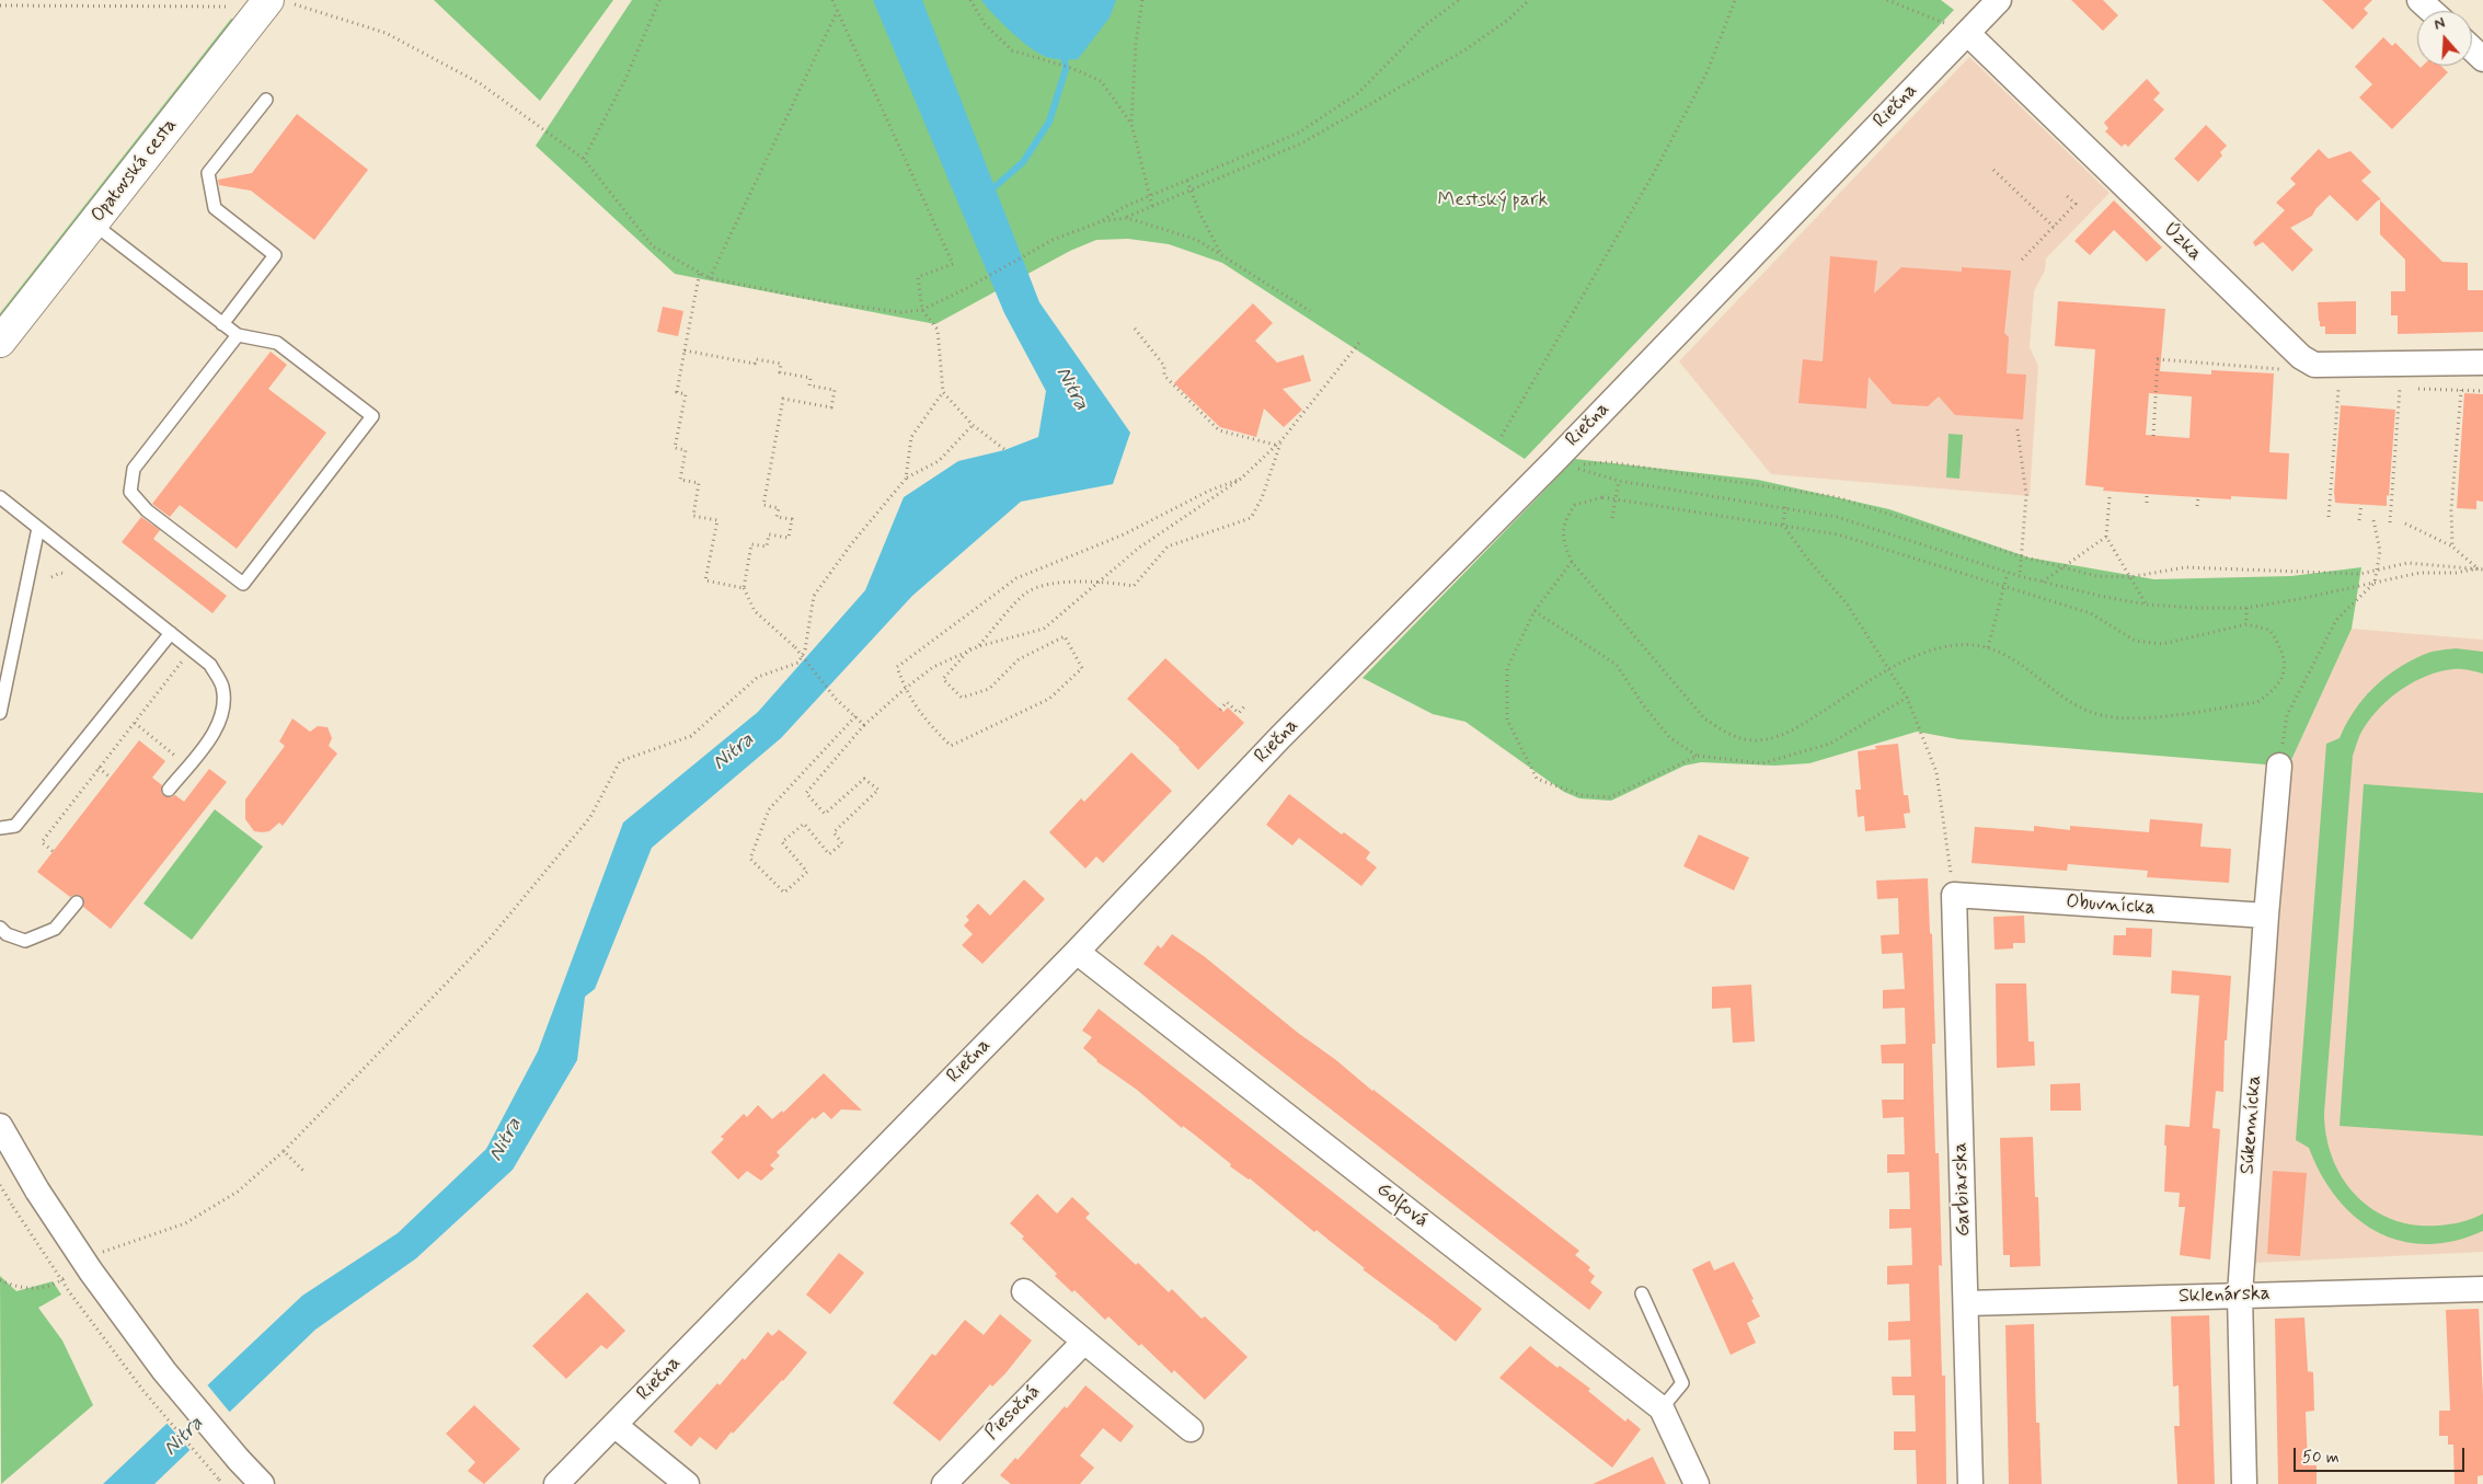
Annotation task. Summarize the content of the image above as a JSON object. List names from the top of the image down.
{
  "streets": {
    "street": [
      "Riečna",
      "Opatovská cesta",
      "Úzka",
      "Obuvnícka",
      "Súkennícka",
      "Garbiarska",
      "Golfová",
      "Sklenárska",
      "Piesočná"
    ]
  },
  "crossings": [
    ["Riečna", "Úzka"],
    ["Riečna", "Golfová"],
    ["Obuvnícka", "Súkennícka"],
    ["Obuvnícka", "Garbiarska"],
    ["Súkennícka", "Sklenárska"],
    ["Garbiarska", "Sklenárska"]
  ],
  "water": ["Nitra"],
  "parks": ["Mestský park"],
  "scale_bar": "50 m",
  "north": "top"
}
